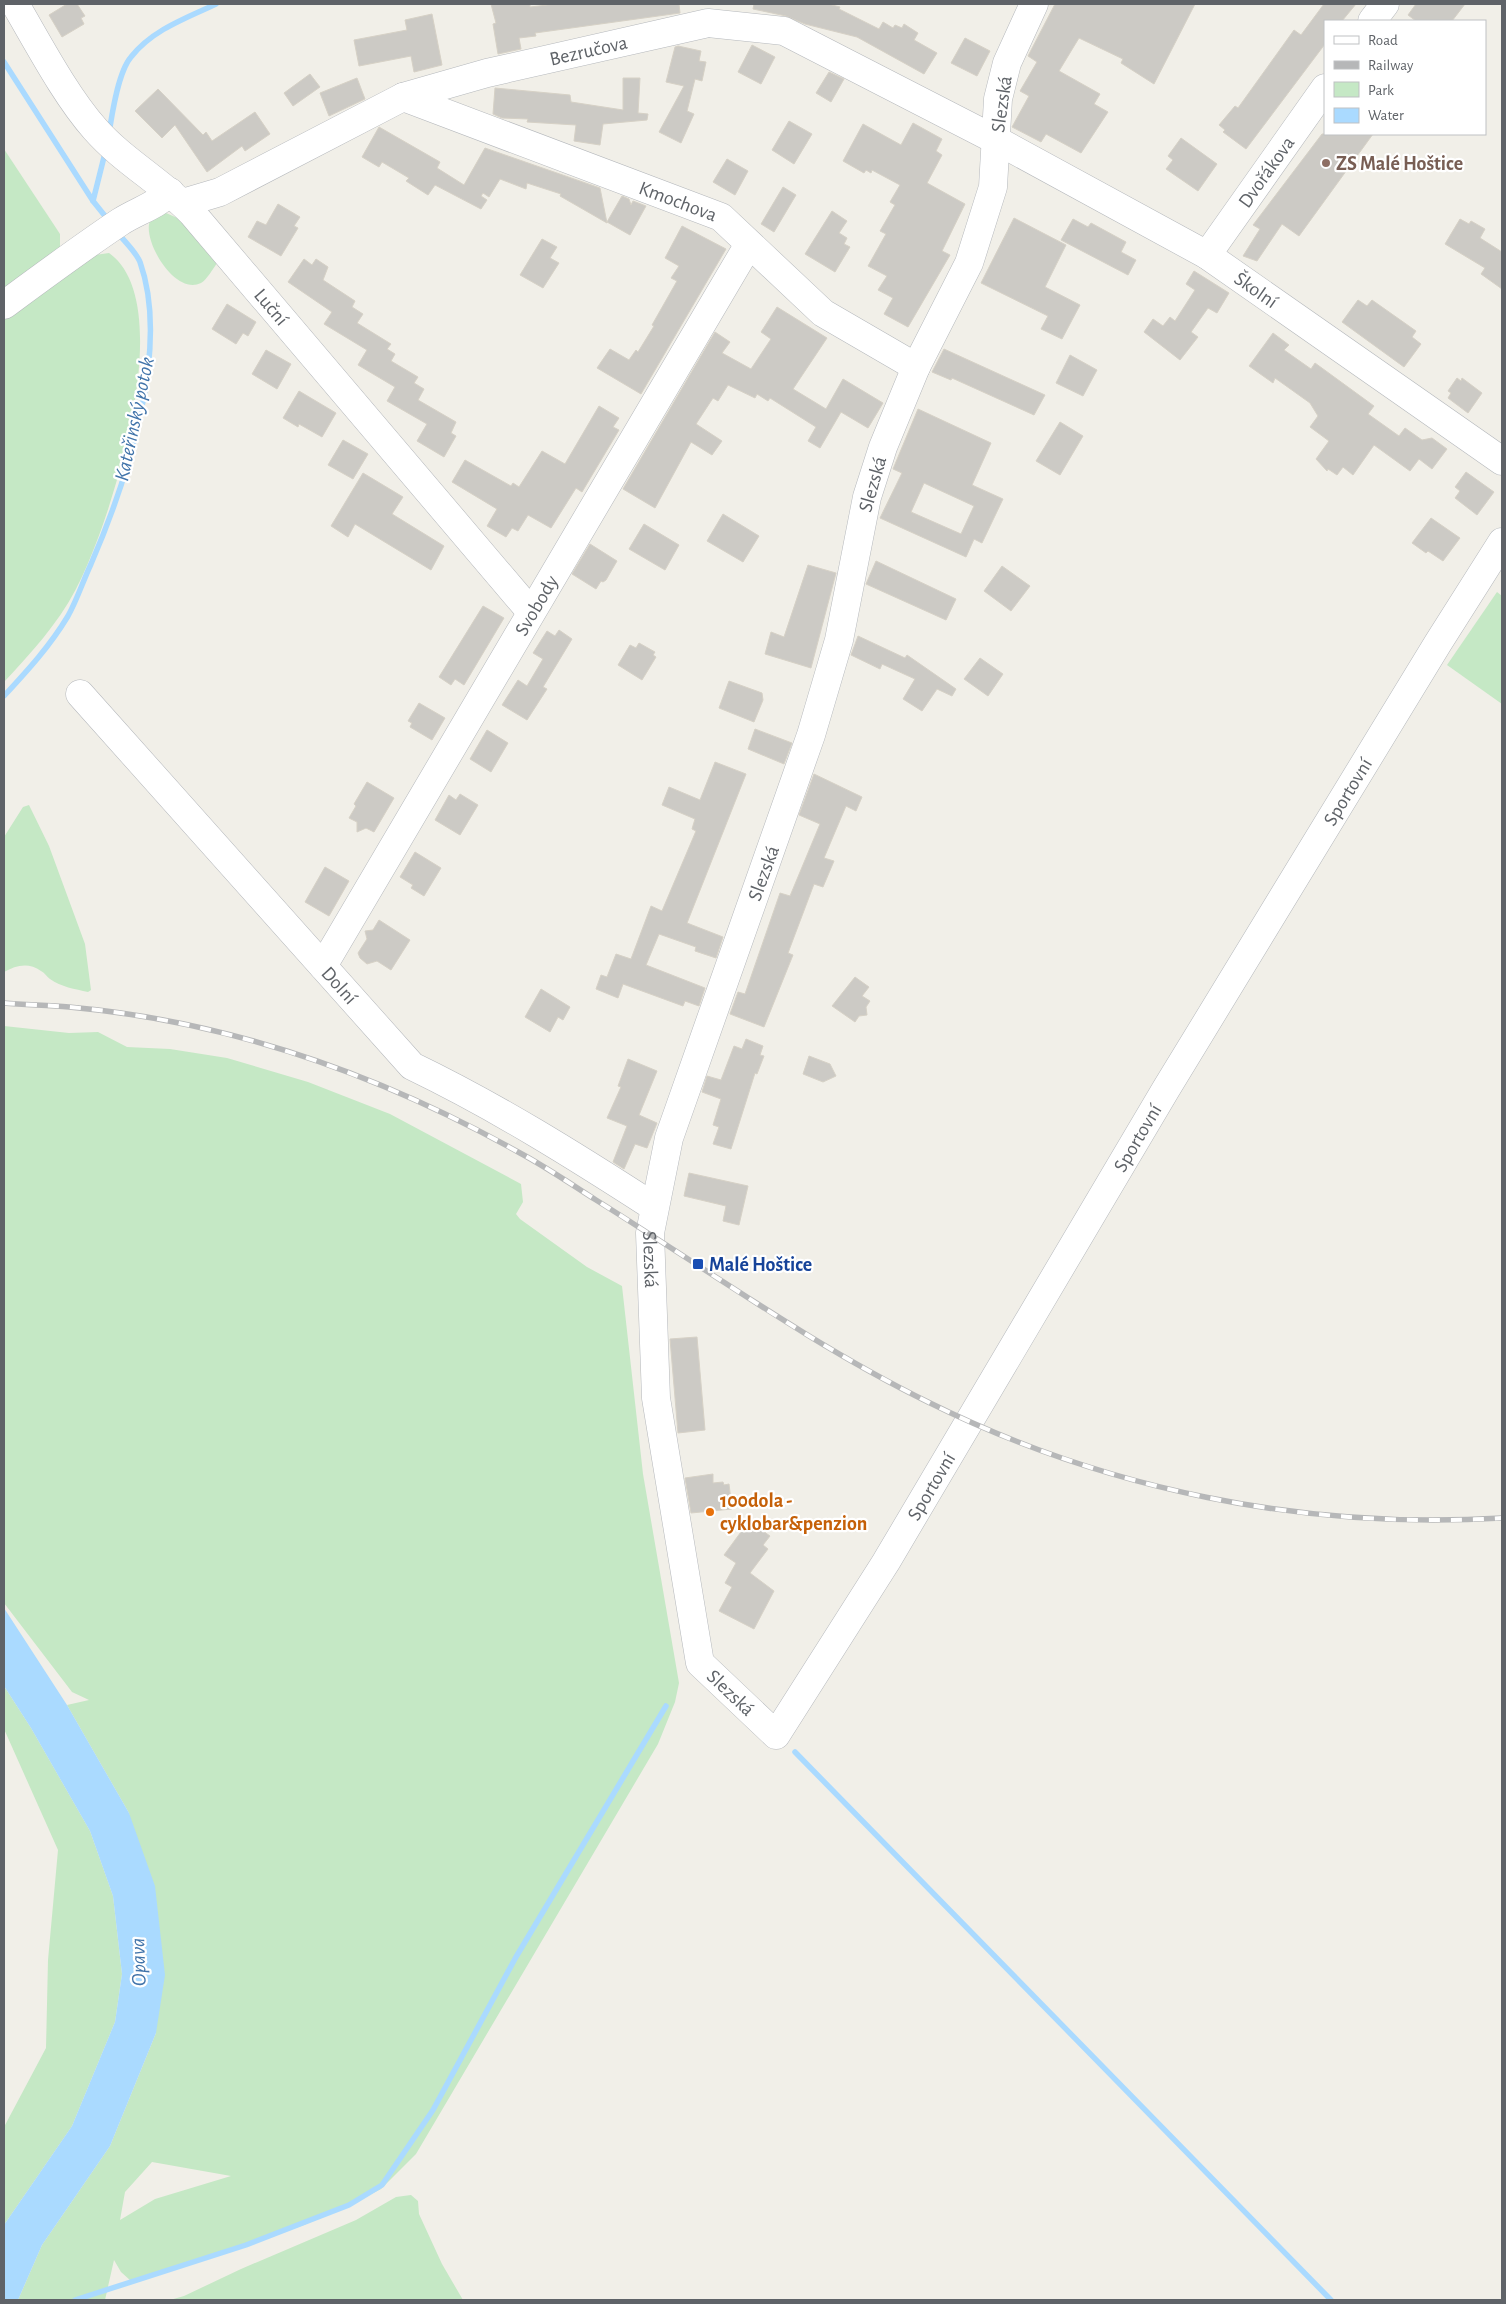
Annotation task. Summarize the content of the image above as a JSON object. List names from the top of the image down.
{
  "streets": {
    "street": [
      "Bezručova",
      "Slezská",
      "Dvořákova",
      "Kmochova",
      "Školní",
      "Luční",
      "Svobody",
      "Sportovní",
      "Dolní"
    ]
  },
  "crossings": [
    ["Bezručova", "Slezská"],
    ["Bezručova", "Kmochova"],
    ["Bezručova", "Školní"],
    ["Bezručova", "Luční"],
    ["Slezská", "Kmochova"],
    ["Slezská", "Školní"],
    ["Slezská", "Sportovní"],
    ["Slezská", "Dolní"],
    ["Dvořákova", "Školní"],
    ["Kmochova", "Svobody"],
    ["Luční", "Svobody"],
    ["Svobody", "Dolní"]
  ],
  "water": ["Kateřinský potok", "Opava"],
  "places": {
    "other": ["ZS Malé Hoštice", "100dola - cyklobar&penzion"],
    "transit": ["Malé Hoštice"]
  },
  "legend": [
    "Road",
    "Railway",
    "Park",
    "Water"
  ]
}
